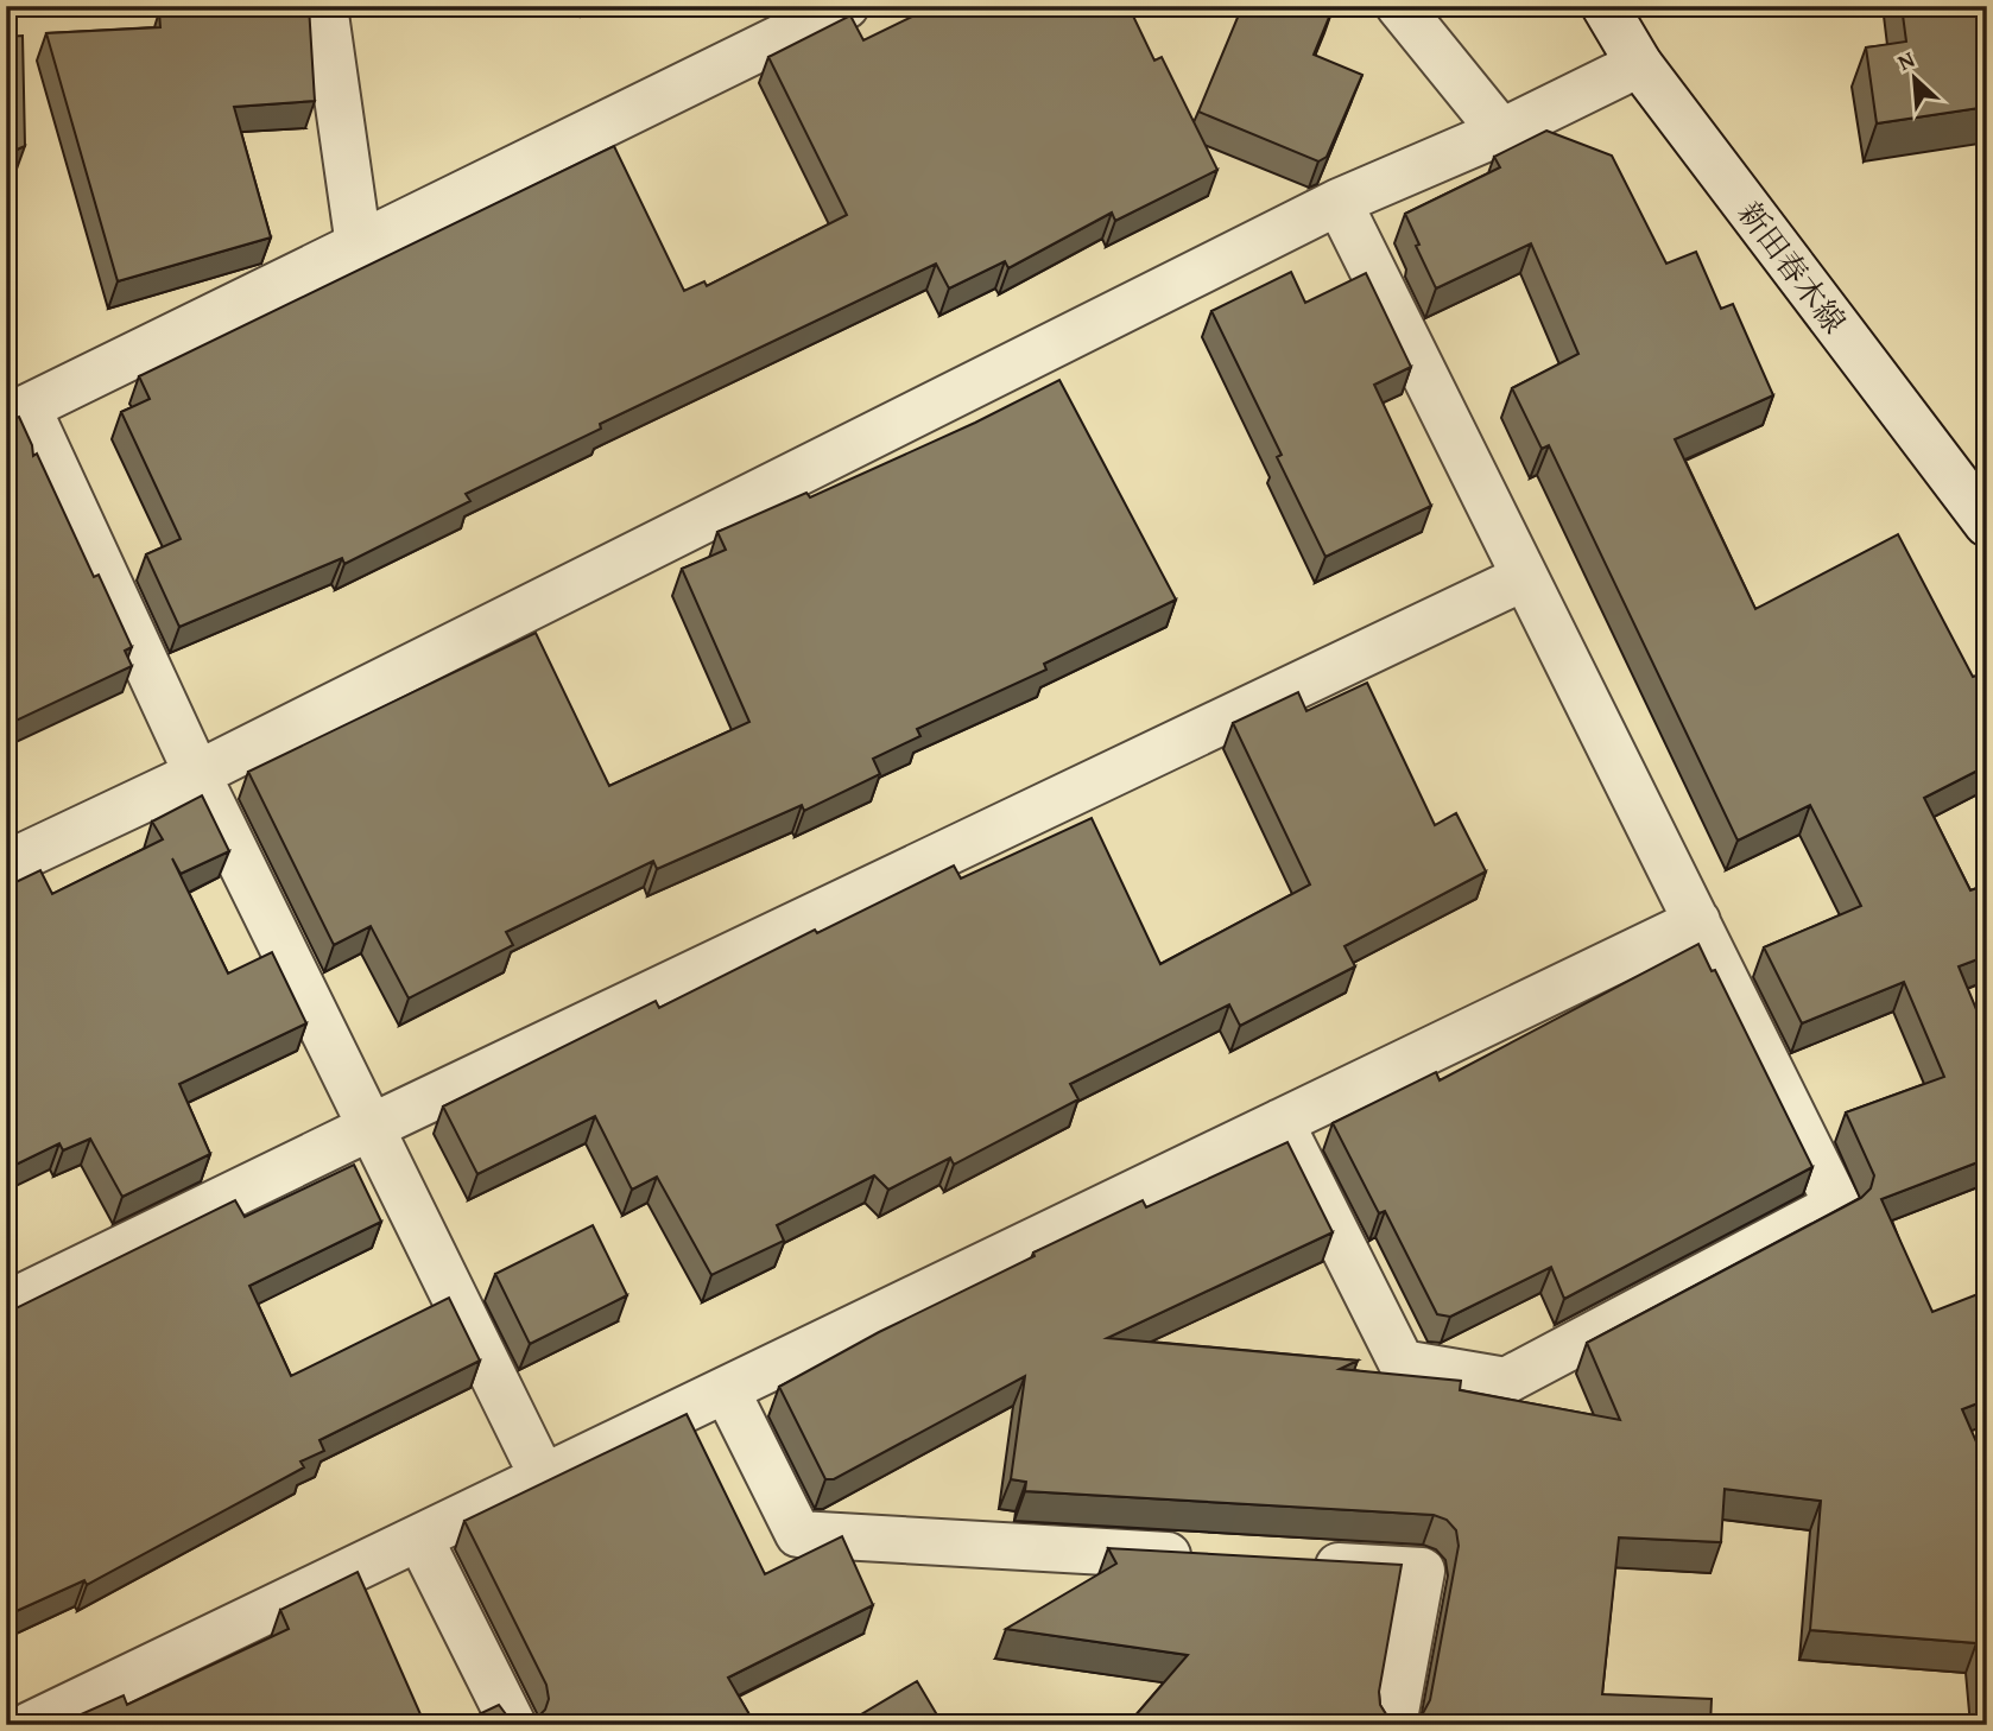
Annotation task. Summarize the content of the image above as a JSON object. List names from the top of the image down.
{
  "streets": {
    "street": ["新田春木線"]
  },
  "north": "top left"
}
